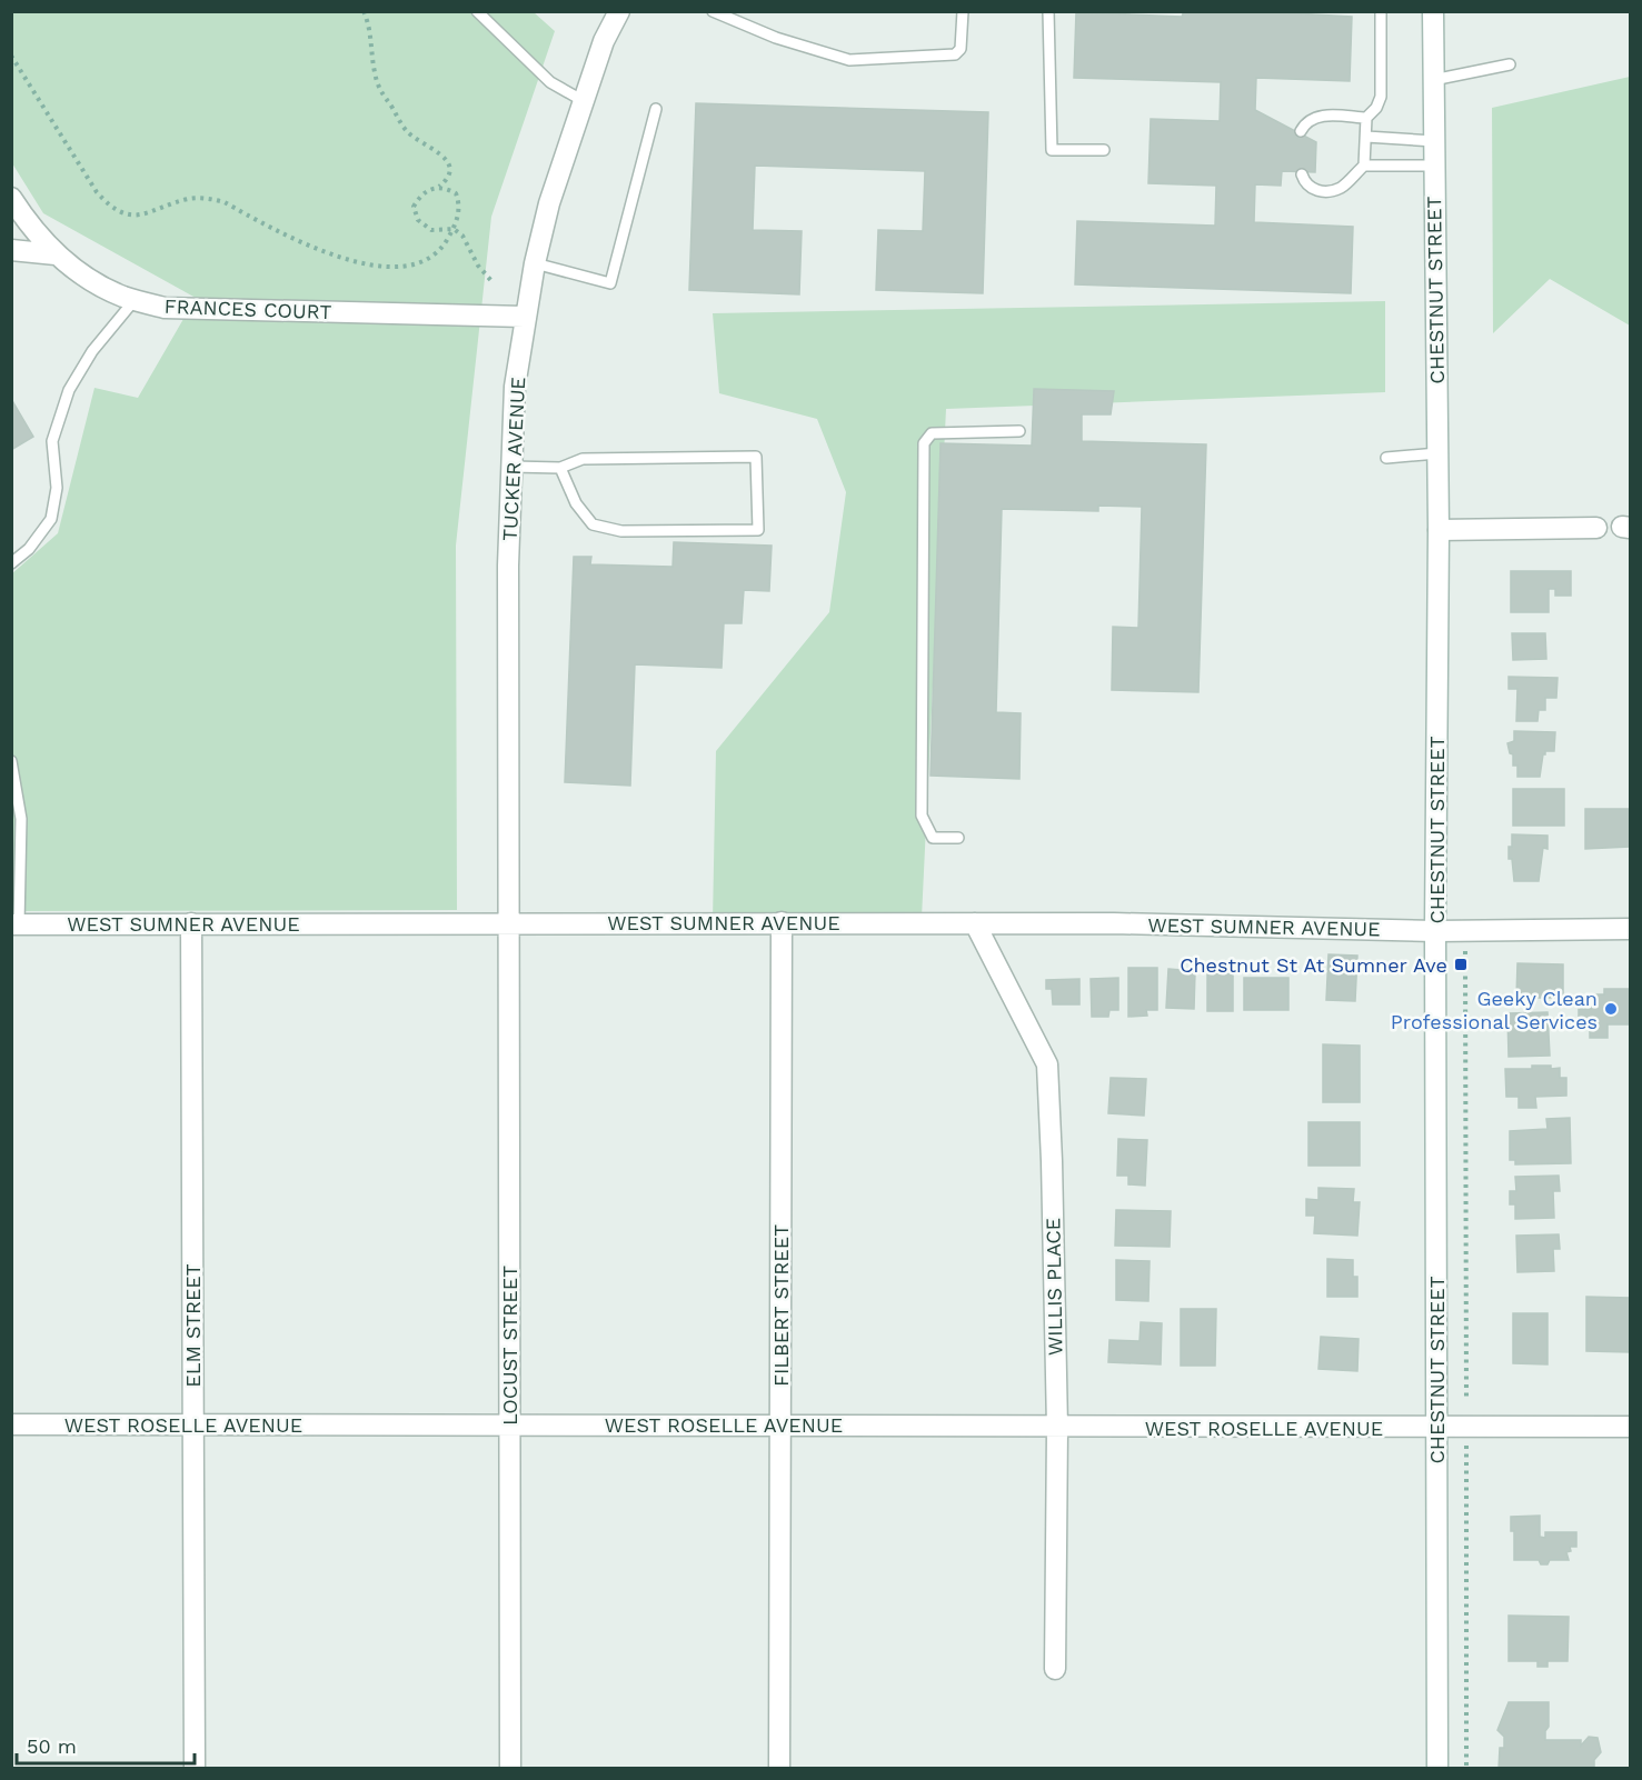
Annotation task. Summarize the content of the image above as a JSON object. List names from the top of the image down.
{
  "streets": {
    "street": [
      "CHESTNUT STREET",
      "FRANCES COURT",
      "TUCKER AVENUE",
      "WEST SUMNER AVENUE",
      "WILLIS PLACE",
      "FILBERT STREET",
      "ELM STREET",
      "LOCUST STREET",
      "WEST ROSELLE AVENUE"
    ]
  },
  "crossings": [
    ["CHESTNUT STREET", "WEST SUMNER AVENUE"],
    ["CHESTNUT STREET", "WEST ROSELLE AVENUE"],
    ["FRANCES COURT", "TUCKER AVENUE"],
    ["TUCKER AVENUE", "WEST SUMNER AVENUE"],
    ["TUCKER AVENUE", "LOCUST STREET"],
    ["WEST SUMNER AVENUE", "WILLIS PLACE"],
    ["WEST SUMNER AVENUE", "FILBERT STREET"],
    ["WEST SUMNER AVENUE", "ELM STREET"],
    ["WEST SUMNER AVENUE", "LOCUST STREET"],
    ["WILLIS PLACE", "WEST ROSELLE AVENUE"],
    ["FILBERT STREET", "WEST ROSELLE AVENUE"],
    ["ELM STREET", "WEST ROSELLE AVENUE"],
    ["LOCUST STREET", "WEST ROSELLE AVENUE"]
  ],
  "places": {
    "transit": ["Chestnut St At Sumner Ave"],
    "other": ["Geeky Clean Professional Services"]
  },
  "scale_bar": "50 m"
}
